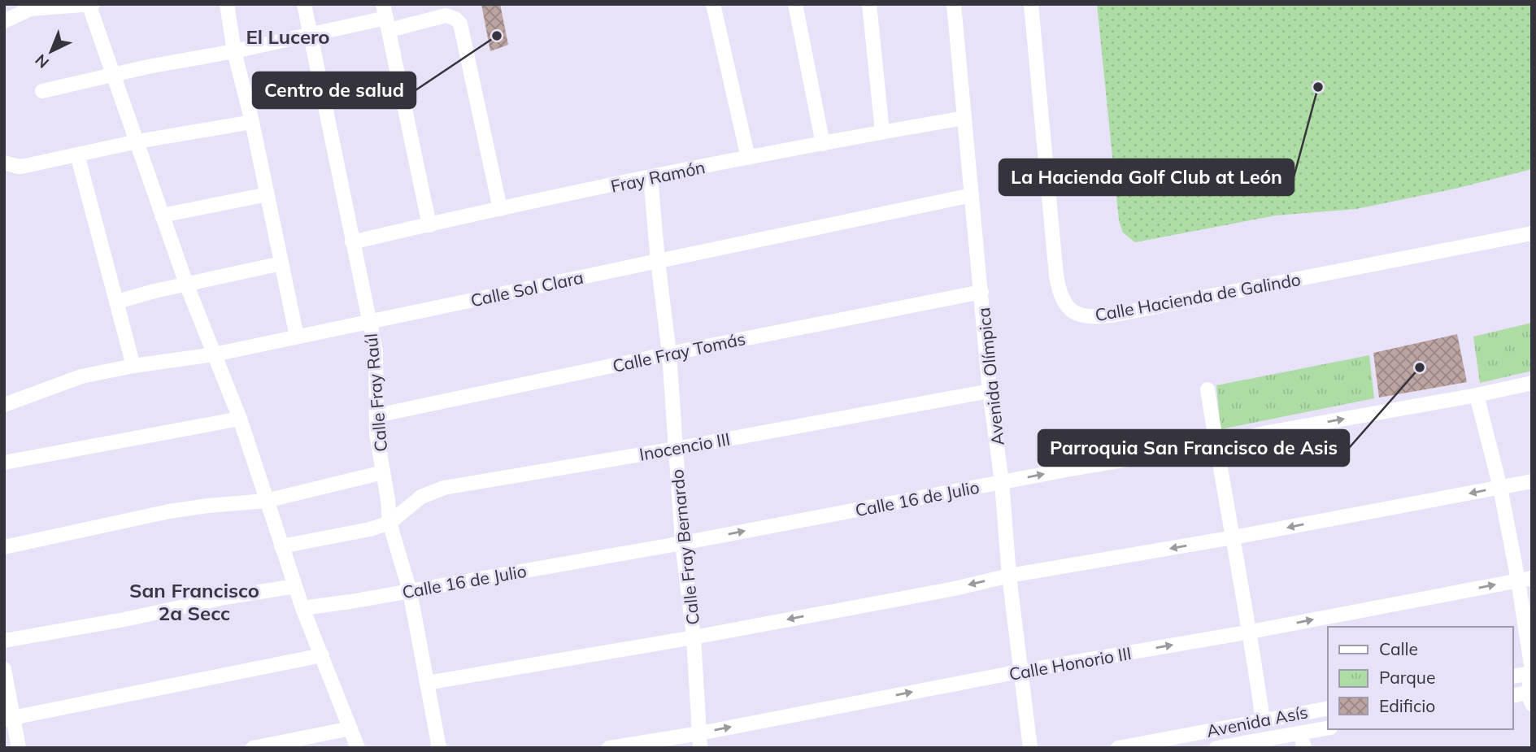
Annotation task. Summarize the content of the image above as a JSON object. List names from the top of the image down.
{
  "streets": {
    "street": [
      "Fray Ramón",
      "Calle Sol Clara",
      "Calle Hacienda de Galindo",
      "Calle Fray Tomás",
      "Avenida Olímpica",
      "Calle Fray Raúl",
      "Inocencio III",
      "Calle 16 de Julio",
      "Calle Fray Bernardo",
      "Calle Honorio III",
      "Avenida Asís"
    ]
  },
  "crossings": [
    ["Fray Ramón", "Avenida Olímpica"],
    ["Fray Ramón", "Calle Fray Raúl"],
    ["Fray Ramón", "Calle Fray Bernardo"],
    ["Calle Sol Clara", "Avenida Olímpica"],
    ["Calle Sol Clara", "Calle Fray Raúl"],
    ["Calle Sol Clara", "Calle Fray Bernardo"],
    ["Calle Fray Tomás", "Avenida Olímpica"],
    ["Calle Fray Tomás", "Calle Fray Raúl"],
    ["Calle Fray Tomás", "Calle Fray Bernardo"],
    ["Avenida Olímpica", "Inocencio III"],
    ["Avenida Olímpica", "Calle 16 de Julio"],
    ["Avenida Olímpica", "Calle Honorio III"],
    ["Calle Fray Raúl", "Inocencio III"],
    ["Calle Fray Raúl", "Calle 16 de Julio"],
    ["Inocencio III", "Calle Fray Bernardo"],
    ["Calle 16 de Julio", "Calle Fray Bernardo"],
    ["Calle Fray Bernardo", "Calle Honorio III"]
  ],
  "districts": ["El Lucero", "San Francisco 2a Secc"],
  "places": ["Centro de salud", "La Hacienda Golf Club at León", "Parroquia San Francisco de Asis"],
  "legend": ["Calle", "Parque", "Edificio"],
  "north": "bottom left"
}
